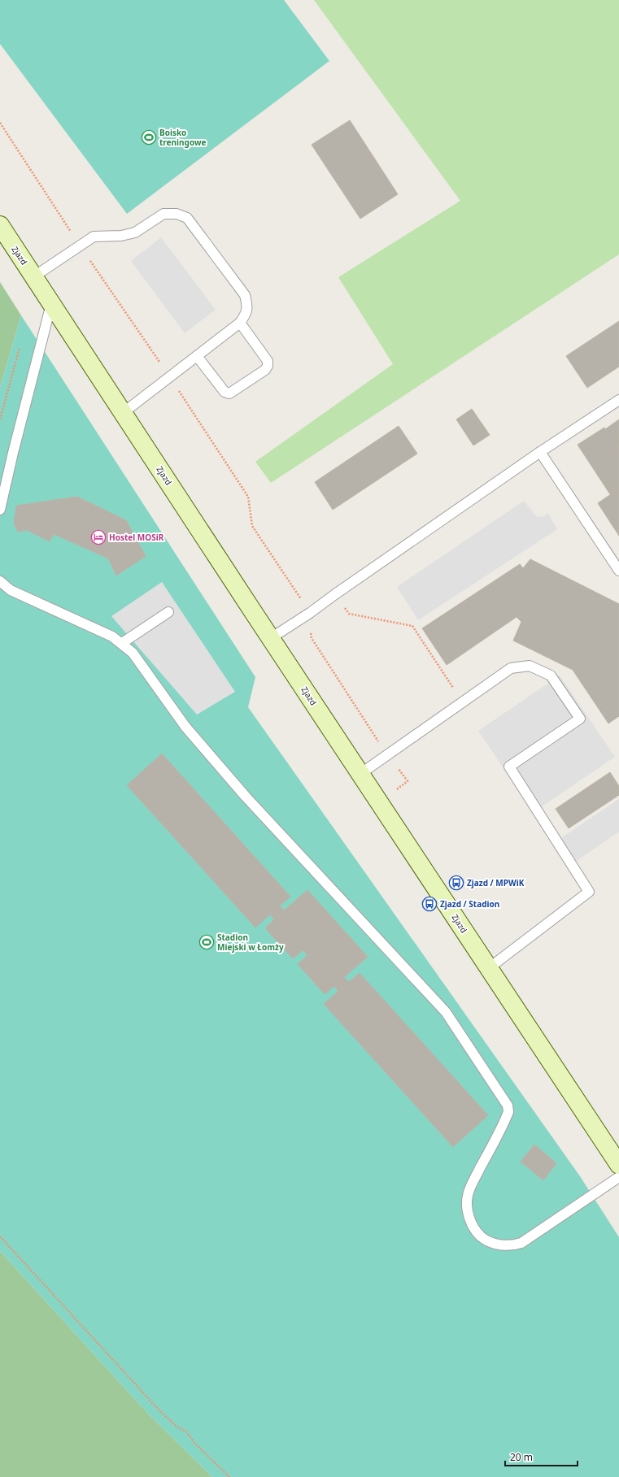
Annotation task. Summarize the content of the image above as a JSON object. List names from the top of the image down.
{
  "streets": {
    "main road": ["Zjazd"]
  },
  "places": {
    "sports": ["Boisko treningowe", "Stadion Miejski w Łomży"],
    "hotel": ["Hostel MOSiR"],
    "bus stop": ["Zjazd / MPWiK", "Zjazd / Stadion"]
  },
  "scale_bar": "20 m"
}
